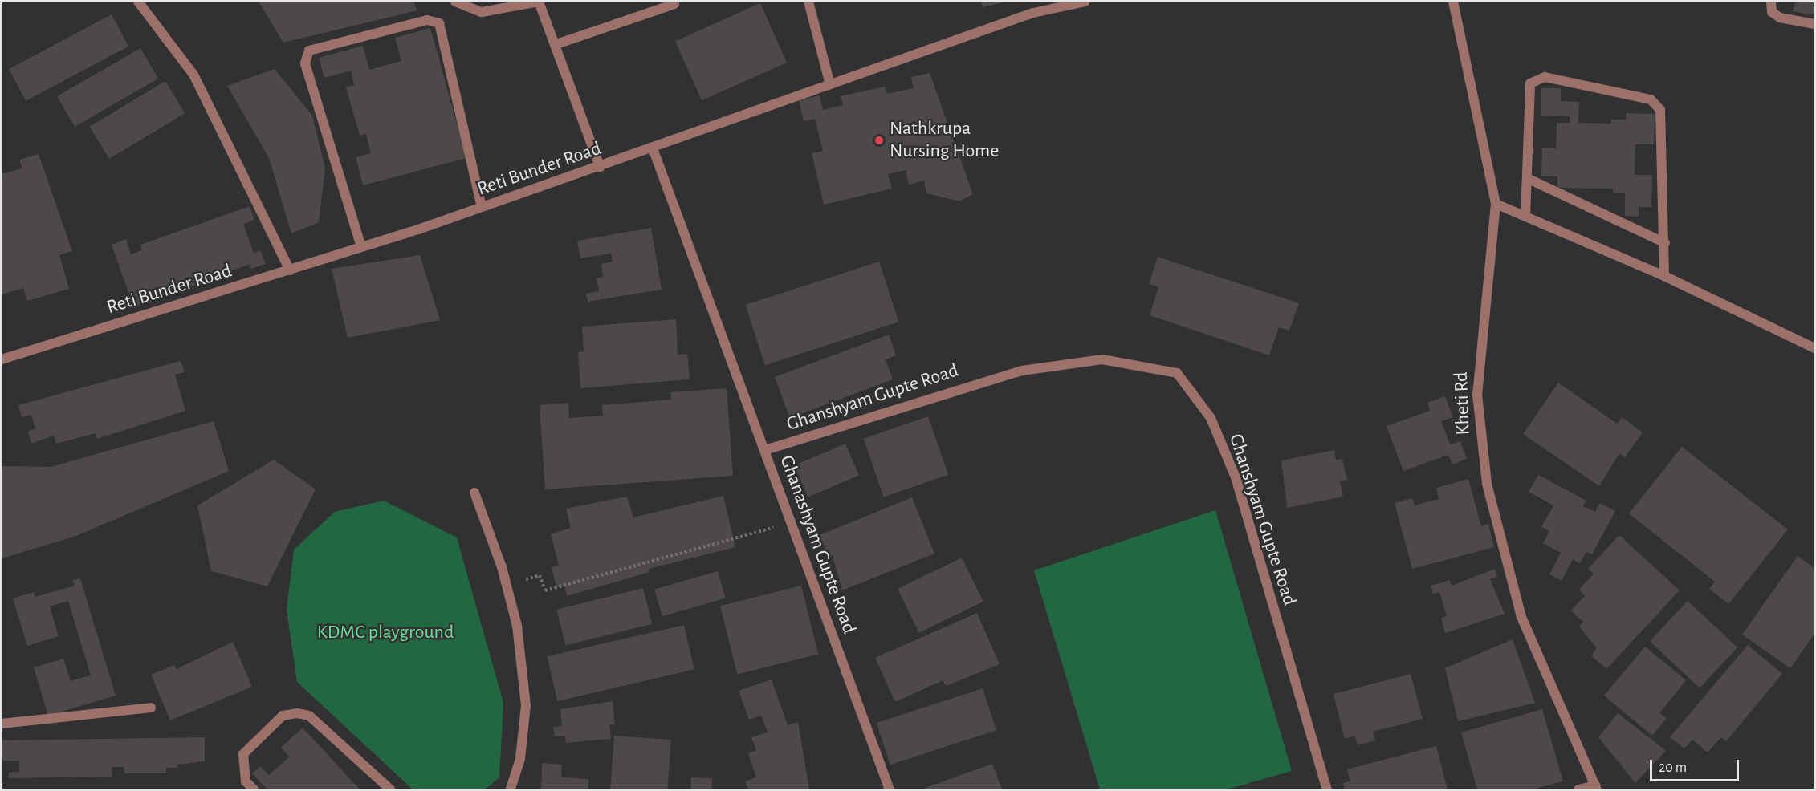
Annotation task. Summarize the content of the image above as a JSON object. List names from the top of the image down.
{
  "streets": {
    "street": [
      "Reti Bunder Road",
      "Ghanshyam Gupte Road",
      "Kheti Rd",
      "Ghanashyam Gupte Road"
    ]
  },
  "crossings": [
    ["Reti Bunder Road", "Ghanashyam Gupte Road"],
    ["Ghanshyam Gupte Road", "Ghanashyam Gupte Road"]
  ],
  "parks": ["KDMC playground"],
  "places": ["Nathkrupa Nursing Home"],
  "scale_bar": "20 m"
}
